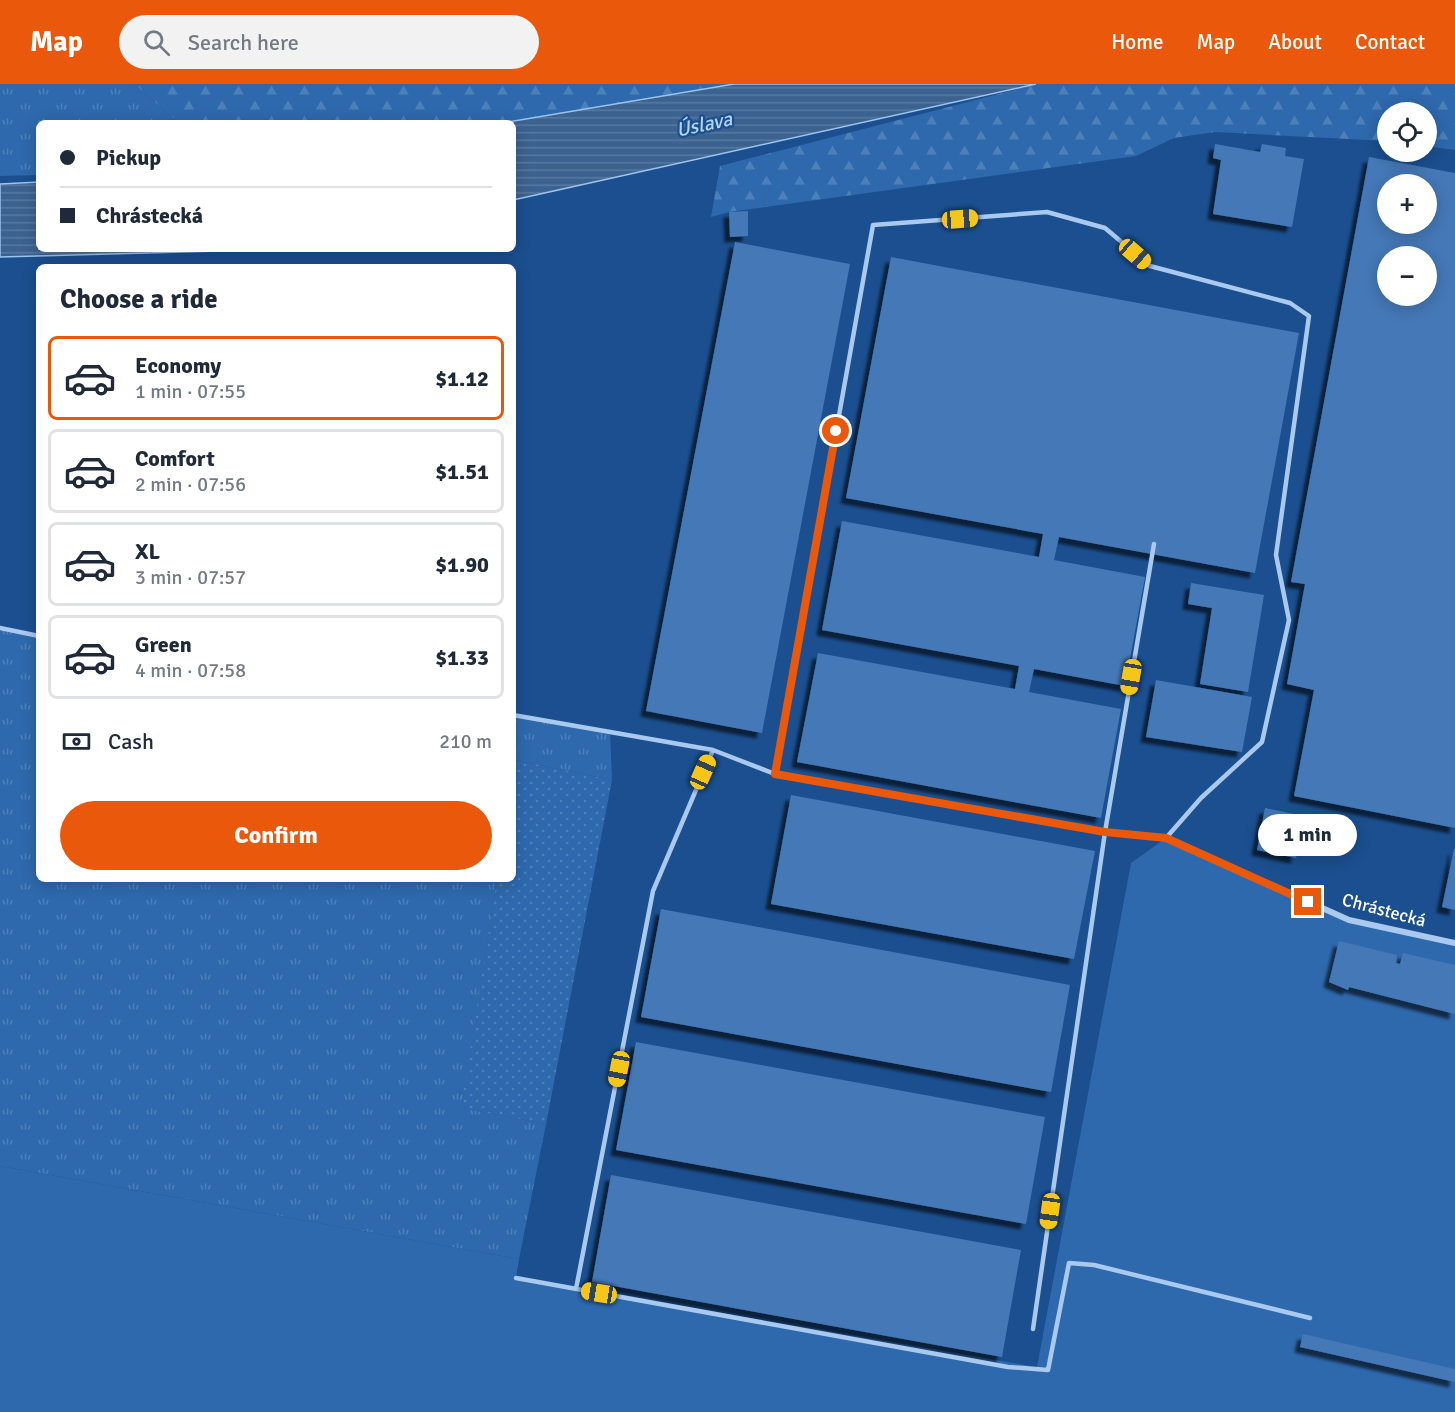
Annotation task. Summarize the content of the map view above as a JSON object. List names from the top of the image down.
{
  "streets": {
    "street": ["Chrástecká"]
  },
  "water": ["Úslava"],
  "page": {
    "header": "Map",
    "search": "Search here",
    "nav": [
      "Home",
      "Map",
      "About",
      "Contact"
    ],
    "map_buttons": ["+", "−"],
    "banner": ["Pickup", "Chrástecká"],
    "heading": "Choose a ride",
    "list": [
      {
        "name": "Economy",
        "note": "1 min · 07:55",
        "value": "$1.12"
      },
      {
        "name": "Comfort",
        "note": "2 min · 07:56",
        "value": "$1.51"
      },
      {
        "name": "XL",
        "note": "3 min · 07:57",
        "value": "$1.90"
      },
      {
        "name": "Green",
        "note": "4 min · 07:58",
        "value": "$1.33"
      }
    ],
    "pay": ["Cash", "210 m"],
    "buttons": "Confirm",
    "bubble": "1 min"
  }
}
